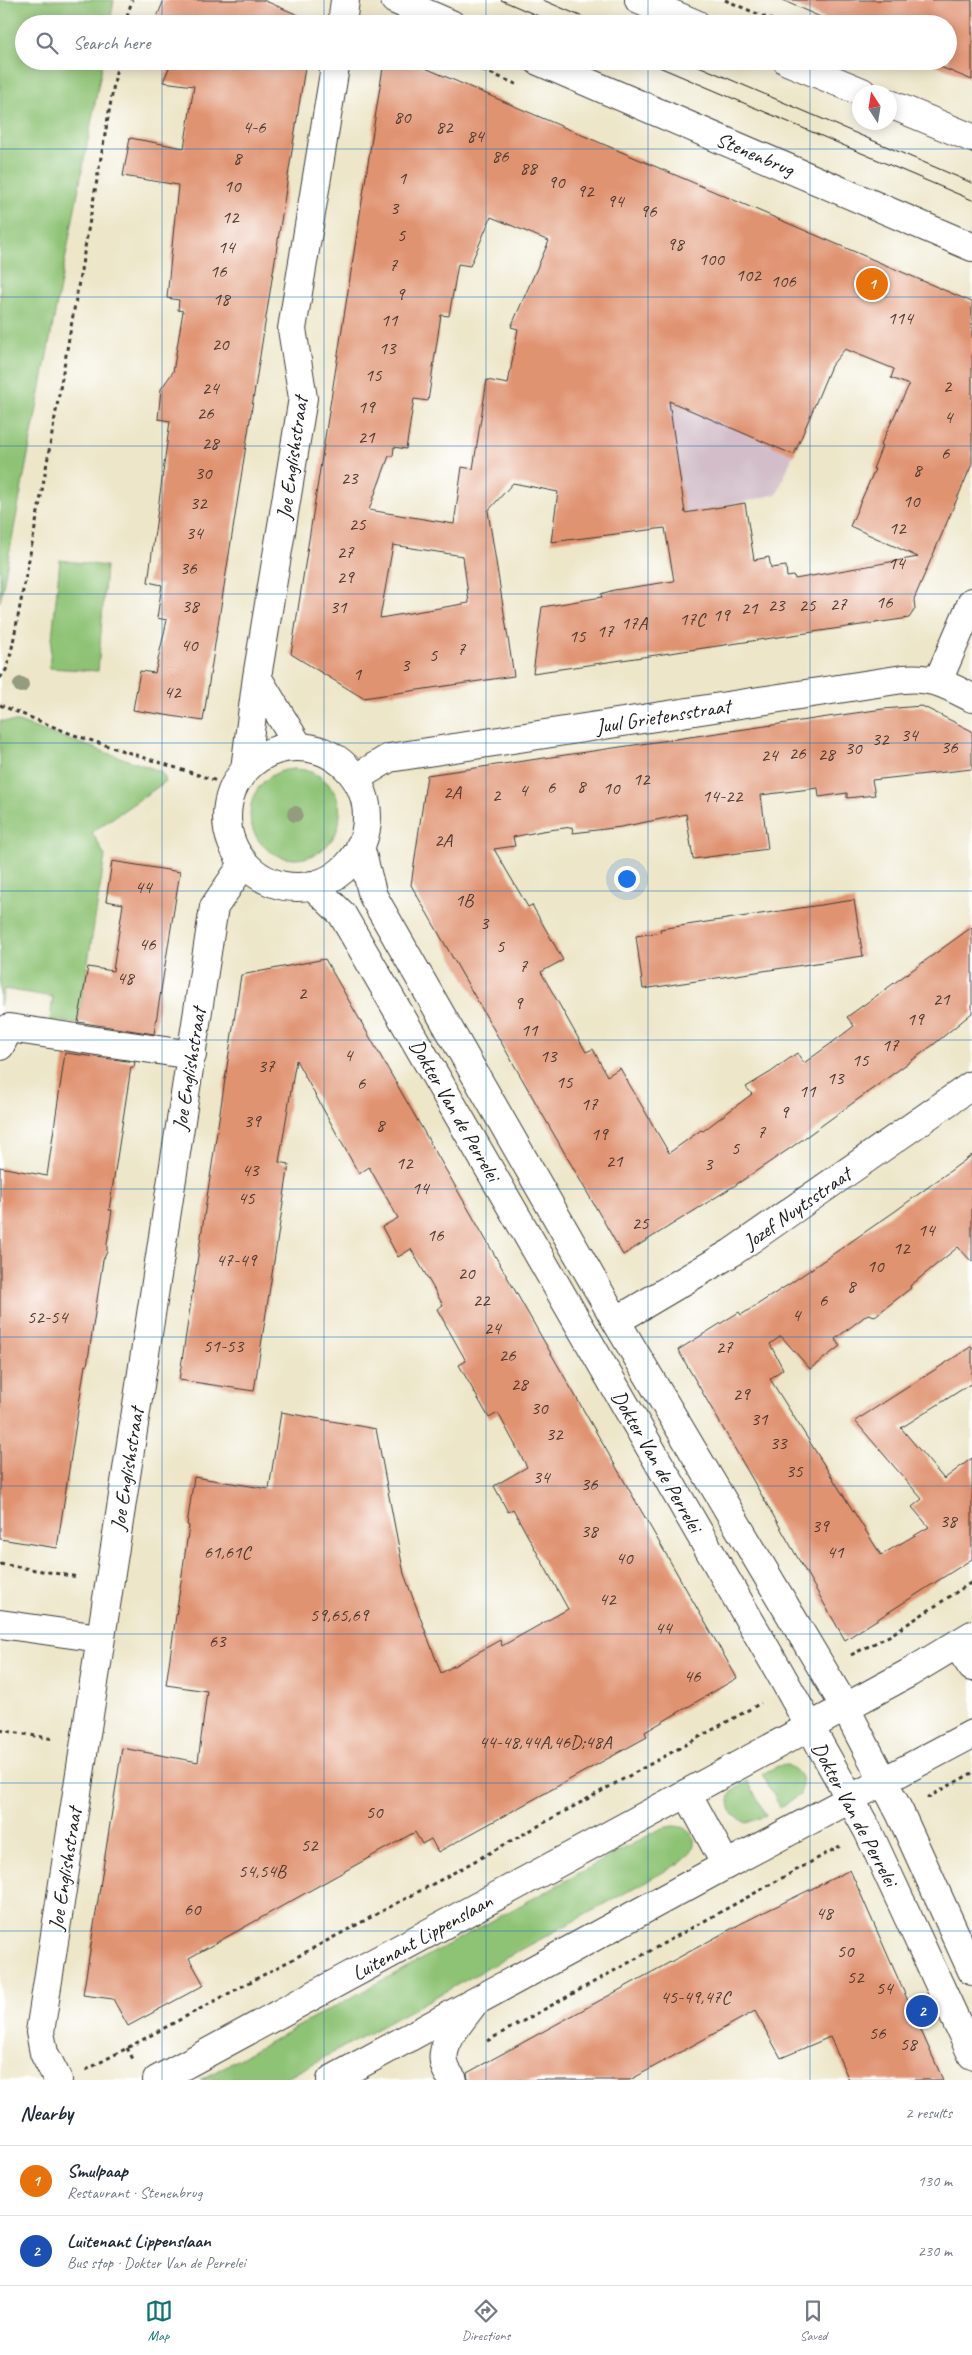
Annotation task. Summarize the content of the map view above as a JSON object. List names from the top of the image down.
{
  "streets": {
    "street": [
      "Stenenbrug",
      "Joe Englishstraat",
      "Juul Grietensstraat",
      "Dokter Van de Perrelei",
      "Jozef Nuytsstraat",
      "Luitenant Lippenslaan"
    ]
  },
  "crossings": [
    ["Joe Englishstraat", "Juul Grietensstraat"],
    ["Joe Englishstraat", "Dokter Van de Perrelei"],
    ["Juul Grietensstraat", "Dokter Van de Perrelei"],
    ["Dokter Van de Perrelei", "Jozef Nuytsstraat"],
    ["Dokter Van de Perrelei", "Luitenant Lippenslaan"]
  ],
  "house_numbers": [
    "80",
    "4-6",
    "82",
    "84",
    "86",
    "8",
    "88",
    "1",
    "90",
    "10",
    "92",
    "94",
    "3",
    "96",
    "12",
    "5",
    "98",
    "14",
    "100",
    "7",
    "16",
    "102",
    "106",
    "9",
    "18",
    "114",
    "11",
    "20",
    "13",
    "15",
    "2",
    "24",
    "19",
    "26",
    "4",
    "21",
    "28",
    "6",
    "8",
    "30",
    "23",
    "10",
    "32",
    "25",
    "12",
    "34",
    "27",
    "14",
    "36",
    "29",
    "16",
    "27",
    "23",
    "25",
    "38",
    "31",
    "21",
    "19",
    "17C",
    "17A",
    "17",
    "15",
    "40",
    "7",
    "5",
    "3",
    "1",
    "42",
    "34",
    "32",
    "36",
    "30",
    "26",
    "28",
    "24",
    "12",
    "8",
    "6",
    "10",
    "4",
    "2A",
    "2",
    "14-22",
    "2A",
    "44",
    "1B",
    "3",
    "46",
    "5",
    "7",
    "48",
    "2",
    "21",
    "9",
    "19",
    "11",
    "17",
    "4",
    "13",
    "15",
    "37",
    "13",
    "15",
    "6",
    "11",
    "17",
    "9",
    "39",
    "8",
    "7",
    "19",
    "5",
    "21",
    "12",
    "3",
    "43",
    "14",
    "45",
    "25",
    "14",
    "16",
    "12",
    "47-49",
    "10",
    "20",
    "8",
    "22",
    "6",
    "4",
    "52-54",
    "24",
    "51-53",
    "27",
    "26",
    "28",
    "29",
    "30",
    "31",
    "32",
    "33",
    "35",
    "34",
    "36",
    "38",
    "39",
    "38",
    "61,61C",
    "41",
    "40",
    "42",
    "59,65,69",
    "44",
    "63",
    "46",
    "44-48,44A,46D;48A",
    "50",
    "52",
    "54,54B",
    "60",
    "48",
    "50",
    "52",
    "54",
    "45-49,47C",
    "56",
    "58"
  ],
  "north": "top",
  "page": {
    "search": "Search here",
    "pins": ["1", "2"],
    "heading": ["Nearby", "2 results"],
    "list": [
      {
        "mark": "1",
        "name": "Smulpaap",
        "note": "Restaurant · Stenenbrug",
        "value": "130 m"
      },
      {
        "mark": "2",
        "name": "Luitenant Lippenslaan",
        "note": "Bus stop · Dokter Van de Perrelei",
        "value": "230 m"
      }
    ],
    "nav": ["Map", "Directions", "Saved"]
  }
}
